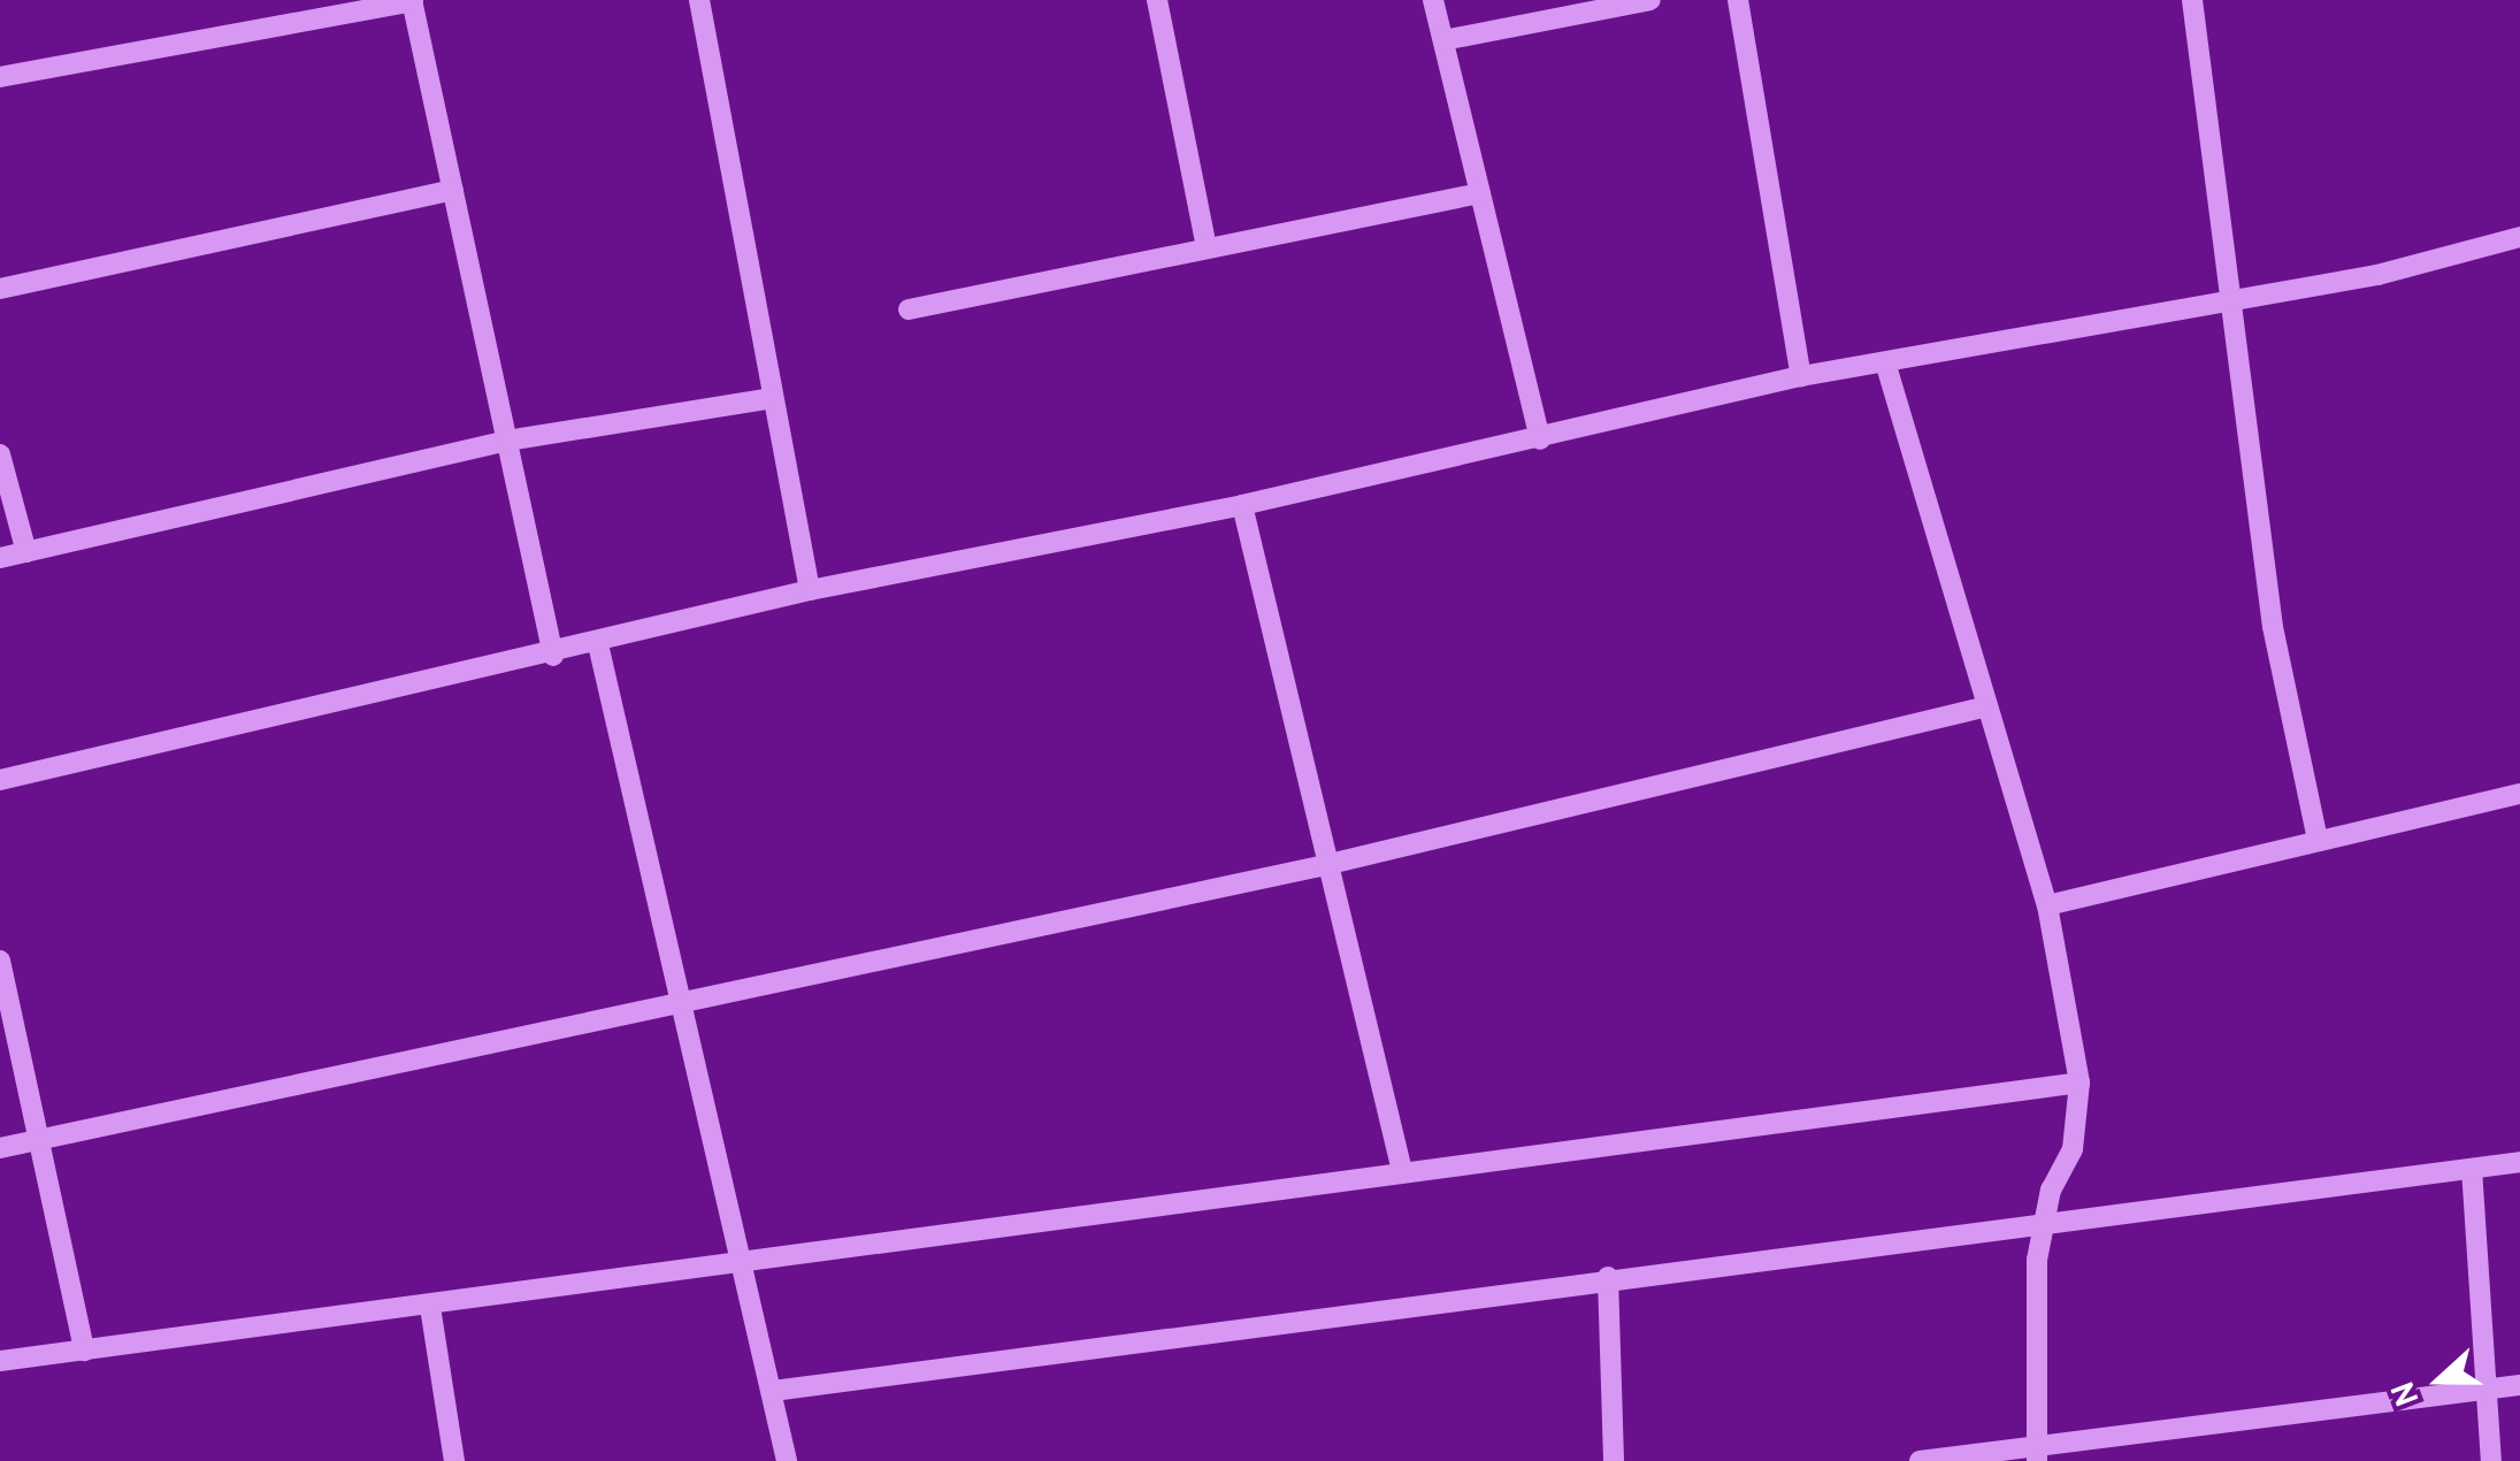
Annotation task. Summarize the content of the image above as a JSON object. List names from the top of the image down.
{
  "north": "left"
}
